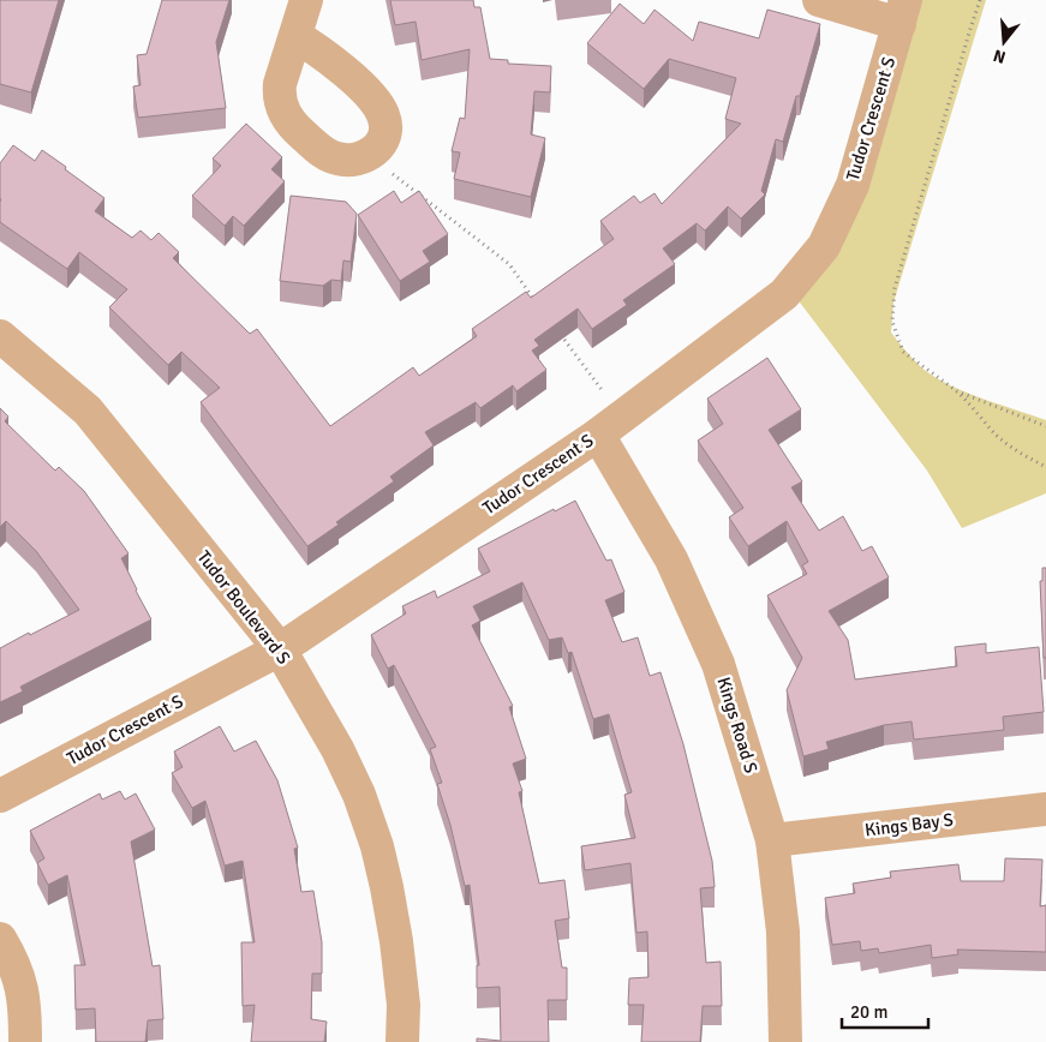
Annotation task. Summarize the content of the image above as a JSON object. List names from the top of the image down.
{
  "streets": {
    "street": [
      "Tudor Crescent S",
      "Tudor Boulevard S",
      "Kings Road S",
      "Kings Bay S"
    ]
  },
  "crossings": [
    ["Tudor Crescent S", "Tudor Boulevard S"],
    ["Tudor Crescent S", "Kings Road S"],
    ["Kings Road S", "Kings Bay S"]
  ],
  "scale_bar": "20 m",
  "north": "bottom"
}
